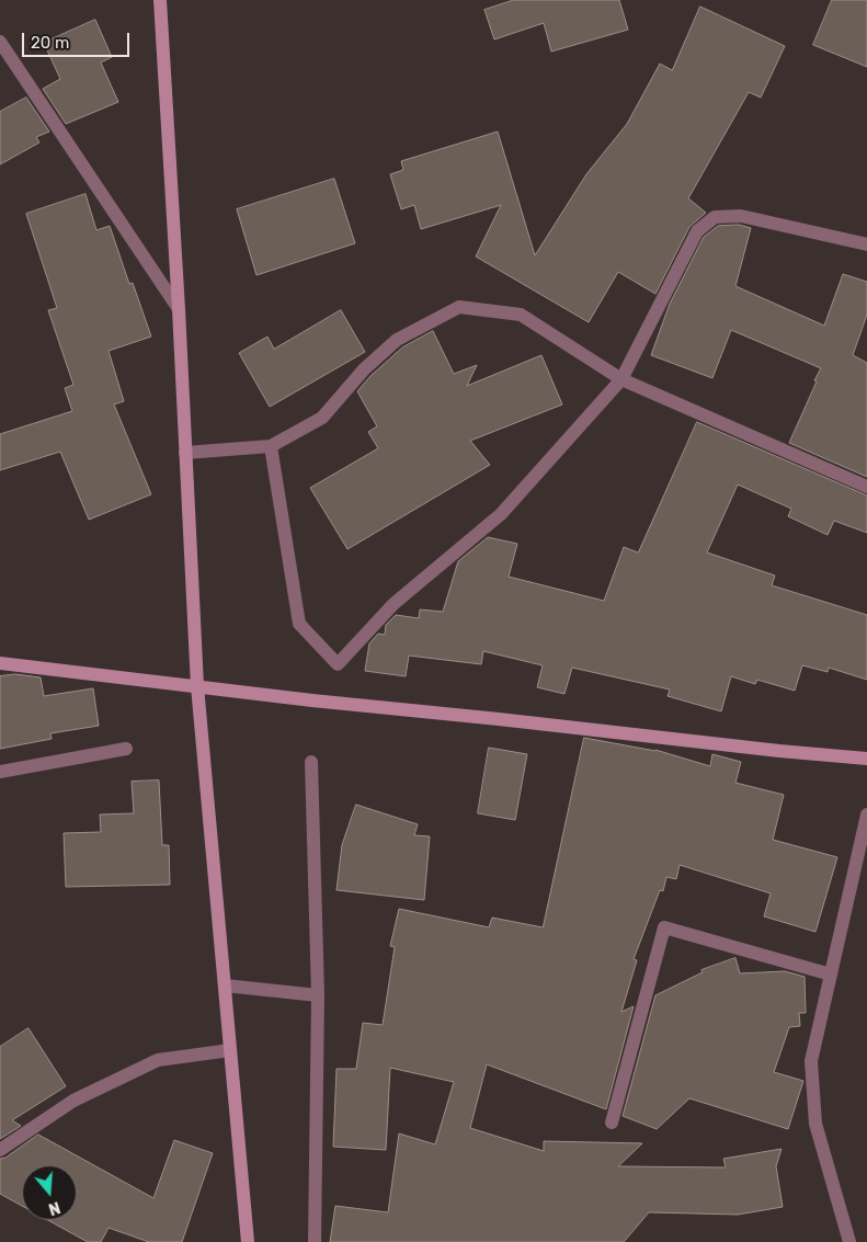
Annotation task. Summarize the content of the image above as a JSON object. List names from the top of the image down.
{
  "scale_bar": "20 m",
  "north": "bottom"
}
